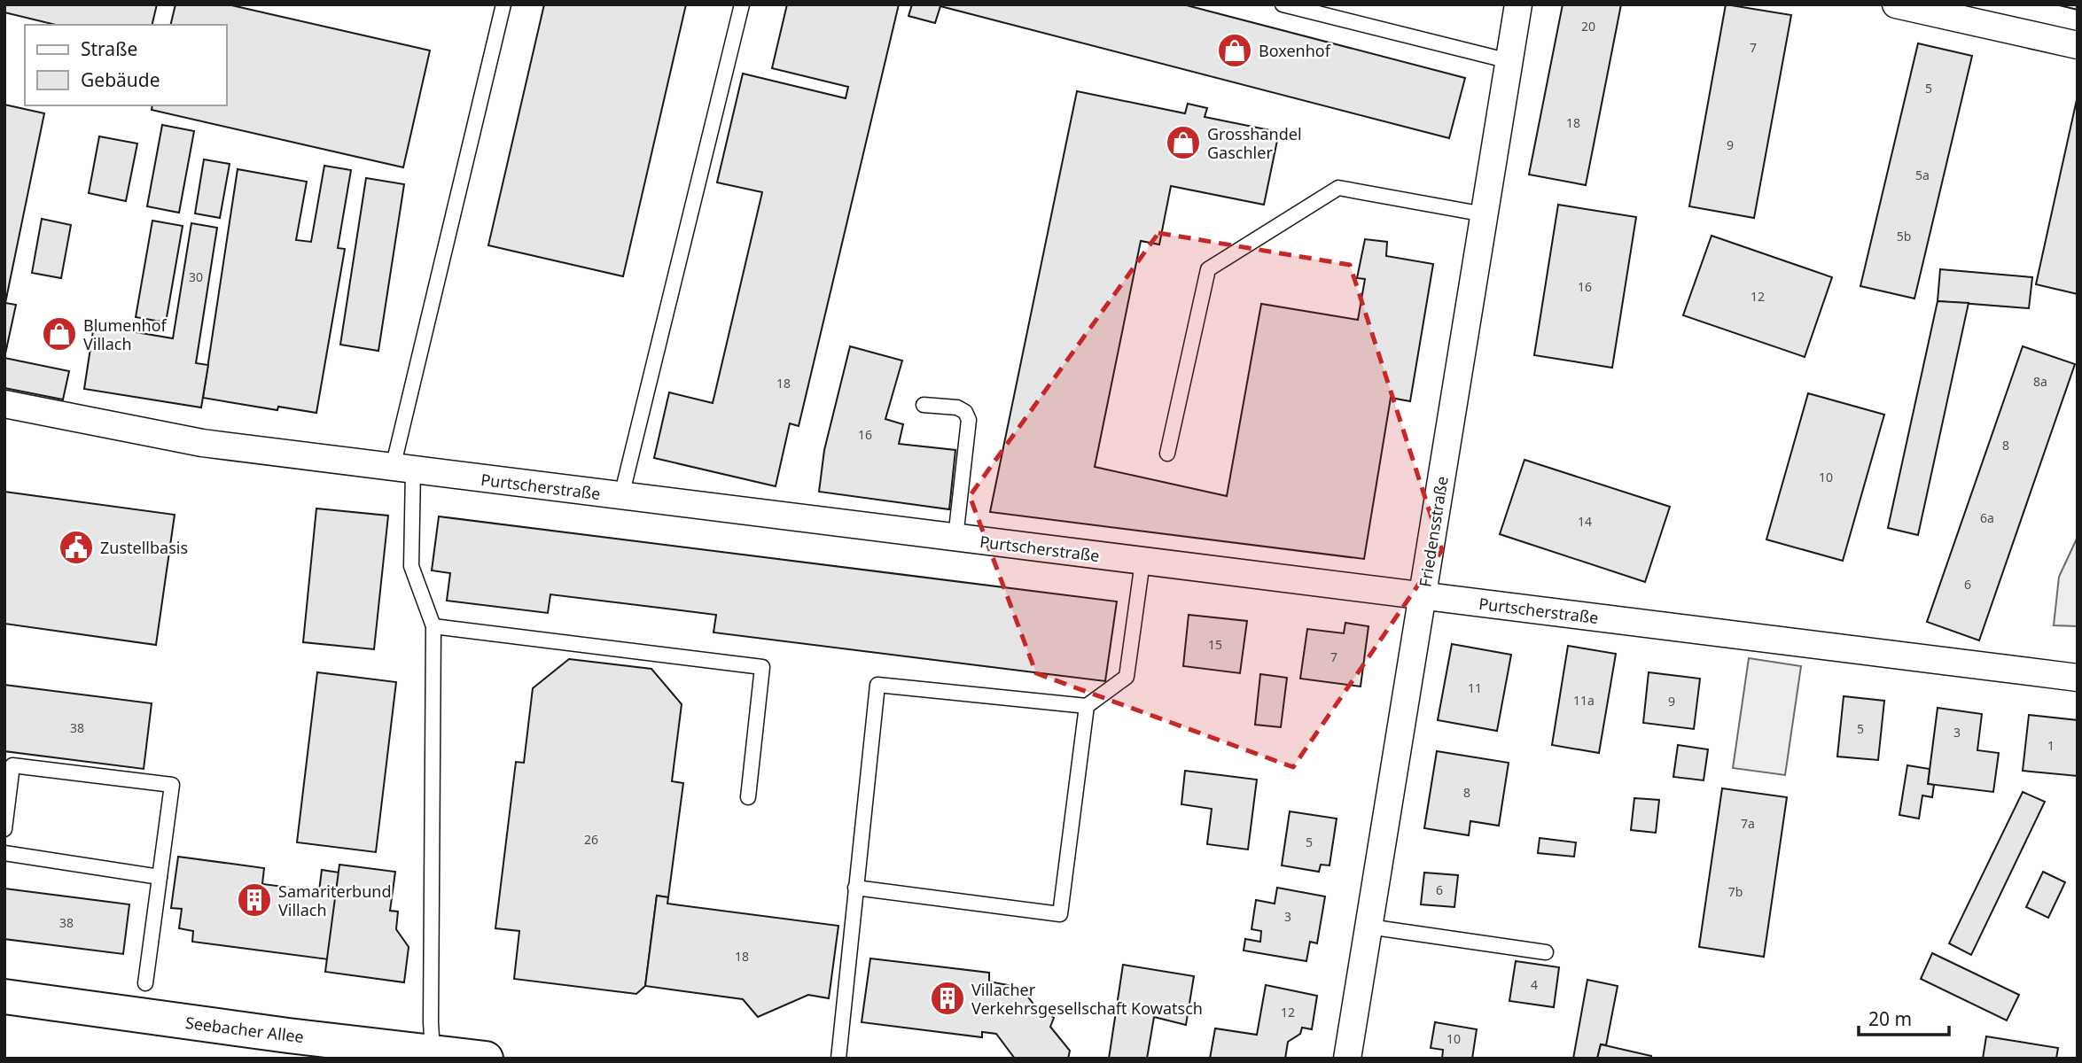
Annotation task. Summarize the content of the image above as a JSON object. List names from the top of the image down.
{
  "streets": {
    "street": ["Purtscherstraße", "Friedensstraße", "Seebacher Allee"]
  },
  "crossings": [
    ["Purtscherstraße", "Friedensstraße"]
  ],
  "places": {
    "shop": ["Boxenhof", "Grosshandel Gaschler", "Blumenhof Villach"],
    "public building": ["Zustellbasis"],
    "building": ["Samariterbund Villach", "Villacher Verkehrsgesellschaft Kowatsch"]
  },
  "house_numbers": [
    "20",
    "7",
    "5",
    "18",
    "9",
    "5a",
    "5b",
    "30",
    "16",
    "12",
    "8a",
    "18",
    "16",
    "8",
    "10",
    "6a",
    "14",
    "6",
    "15",
    "7",
    "11",
    "11a",
    "9",
    "38",
    "5",
    "3",
    "1",
    "8",
    "7a",
    "26",
    "5",
    "6",
    "7b",
    "3",
    "38",
    "18",
    "4",
    "12",
    "10"
  ],
  "legend": ["Straße", "Gebäude"],
  "scale_bar": "20 m"
}
